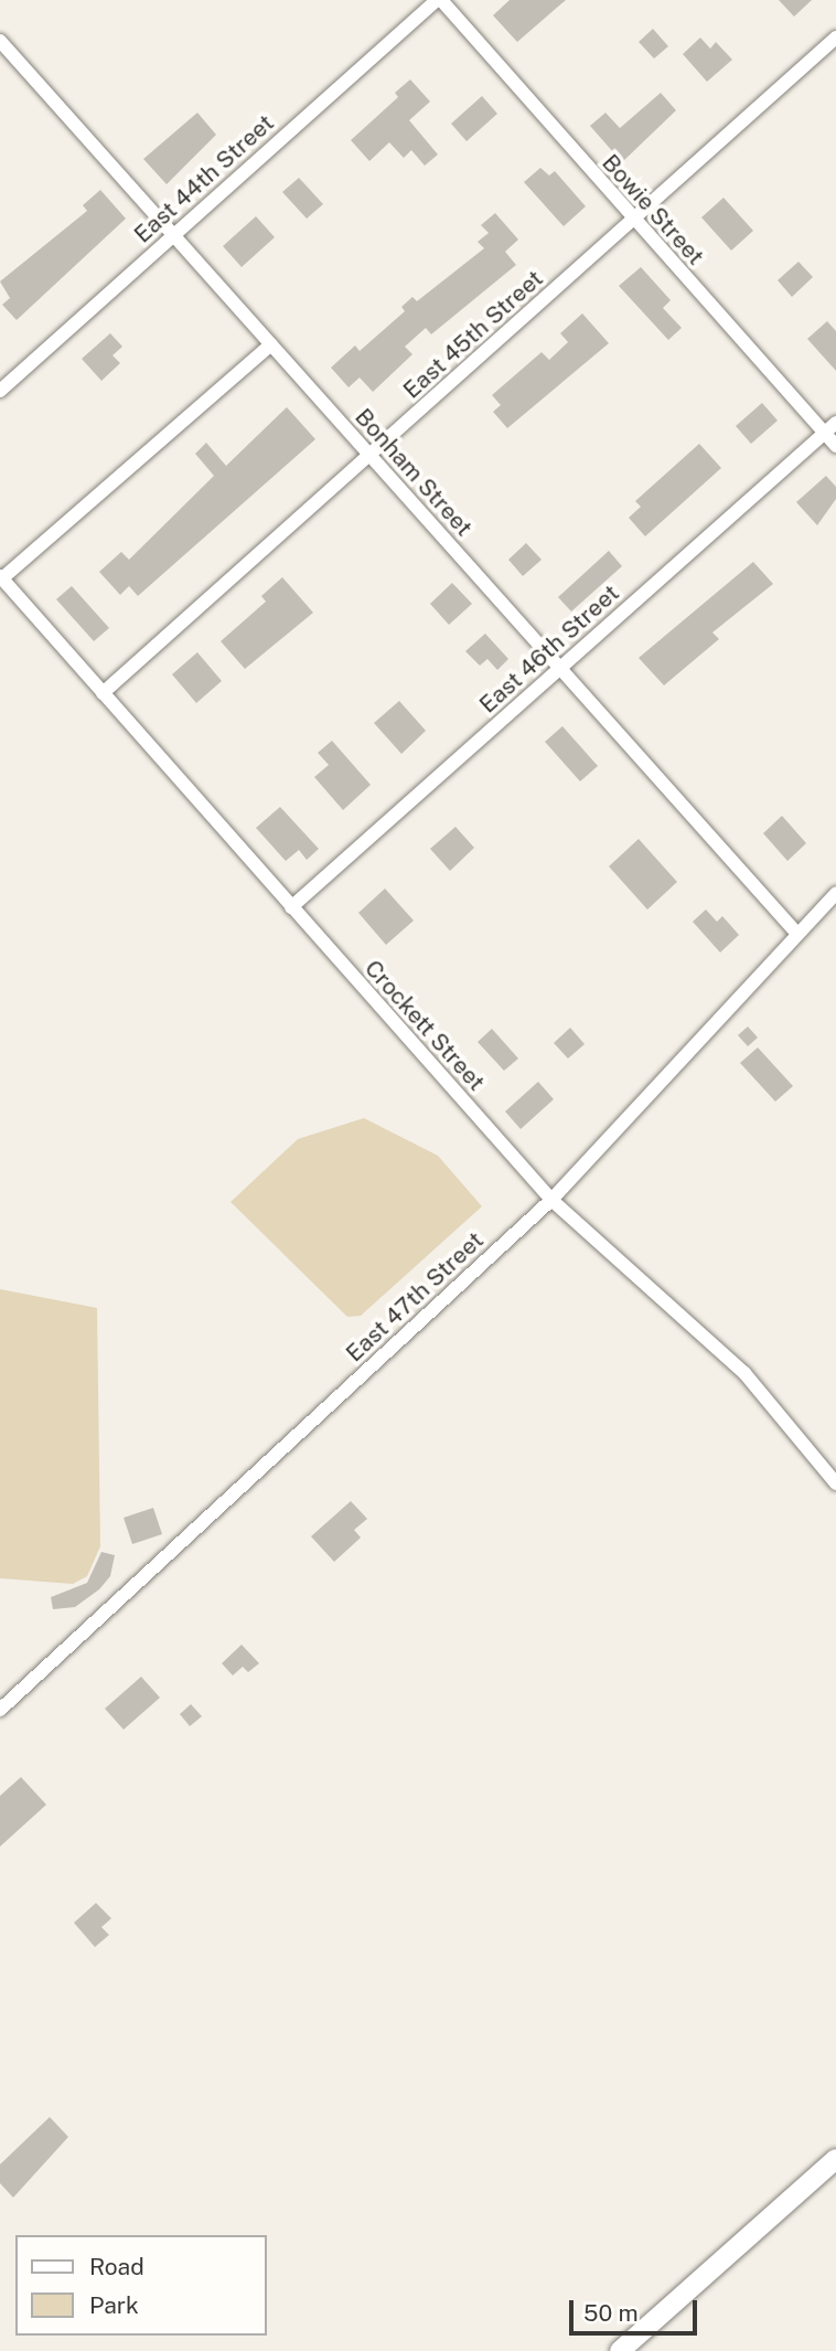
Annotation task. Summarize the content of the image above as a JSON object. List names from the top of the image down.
{
  "streets": {
    "street": [
      "East 44th Street",
      "Bowie Street",
      "East 45th Street",
      "Bonham Street",
      "East 46th Street",
      "Crockett Street",
      "East 47th Street"
    ]
  },
  "crossings": [
    ["East 44th Street", "Bowie Street"],
    ["East 44th Street", "Bonham Street"],
    ["Bowie Street", "East 45th Street"],
    ["Bowie Street", "East 46th Street"],
    ["East 45th Street", "Bonham Street"],
    ["East 45th Street", "Crockett Street"],
    ["Bonham Street", "East 46th Street"],
    ["Bonham Street", "East 47th Street"],
    ["East 46th Street", "Crockett Street"],
    ["Crockett Street", "East 47th Street"]
  ],
  "legend": ["Road", "Park"],
  "scale_bar": "50 m"
}
